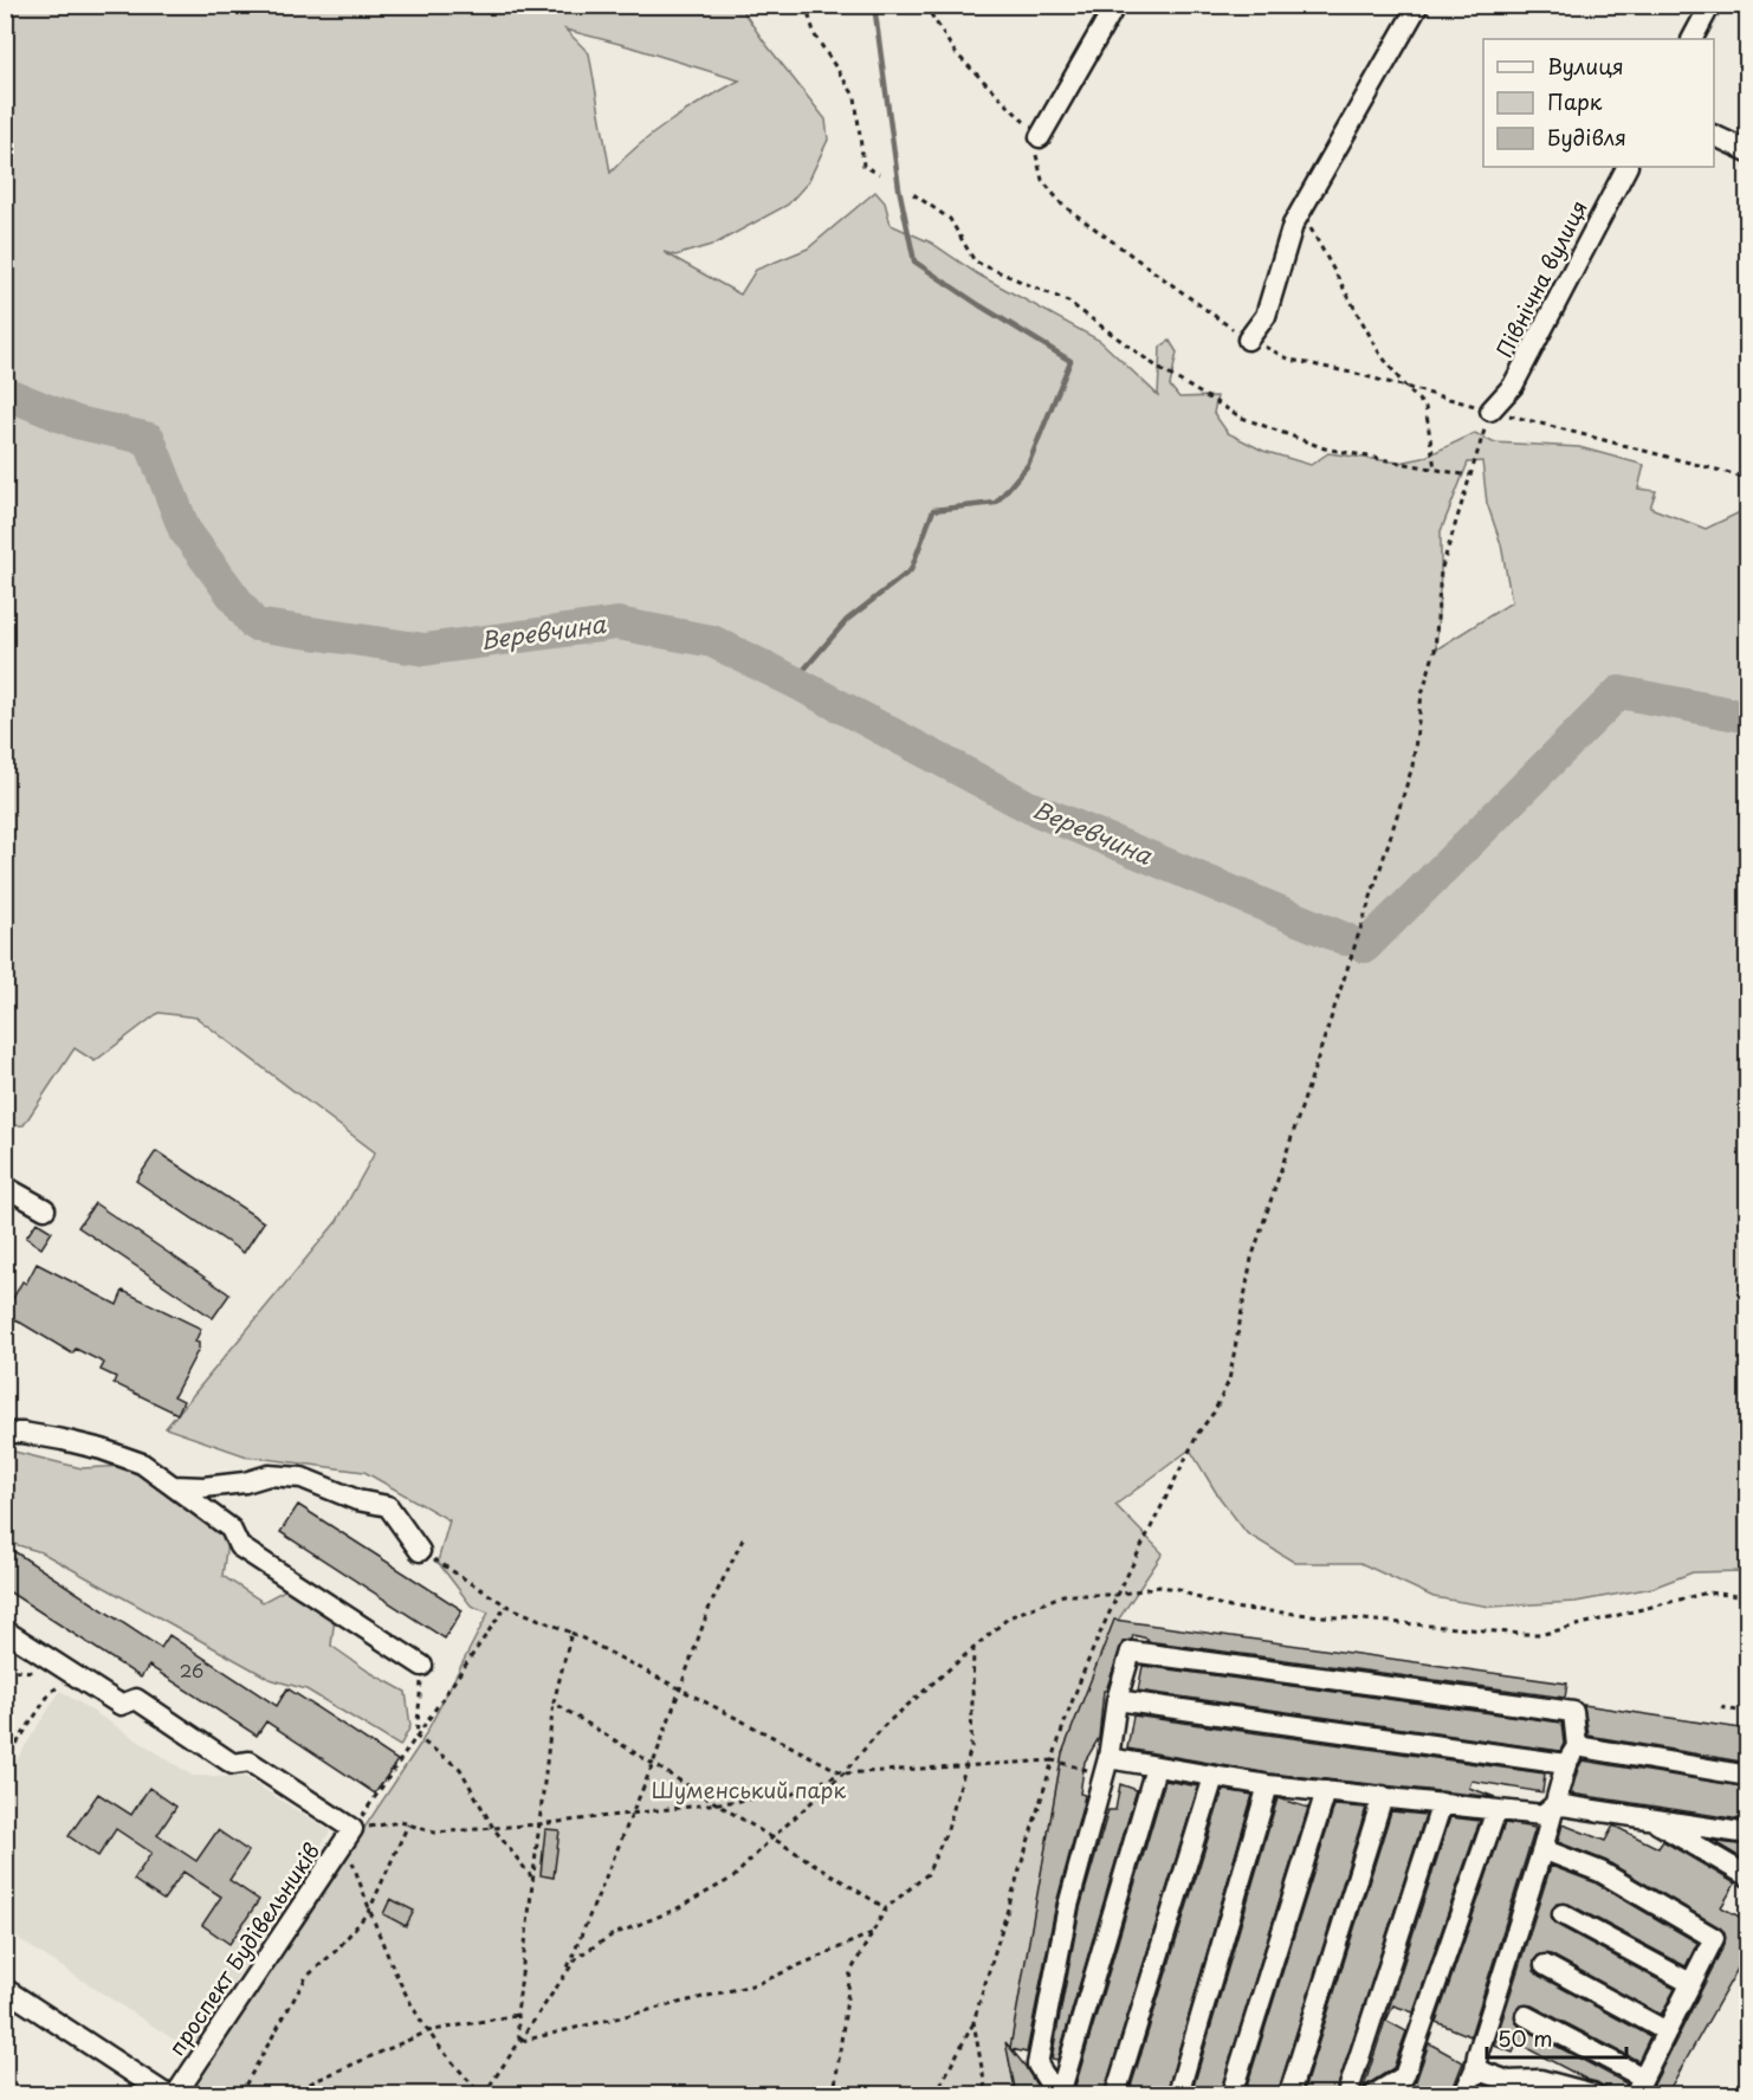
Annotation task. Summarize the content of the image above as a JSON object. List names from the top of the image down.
{
  "streets": {
    "street": ["Північна вулиця", "проспект Будівельників"]
  },
  "water": ["Веревчина"],
  "parks": ["Шуменський парк"],
  "house_numbers": ["26"],
  "legend": ["Вулиця", "Парк", "Будівля"],
  "scale_bar": "50 m"
}
